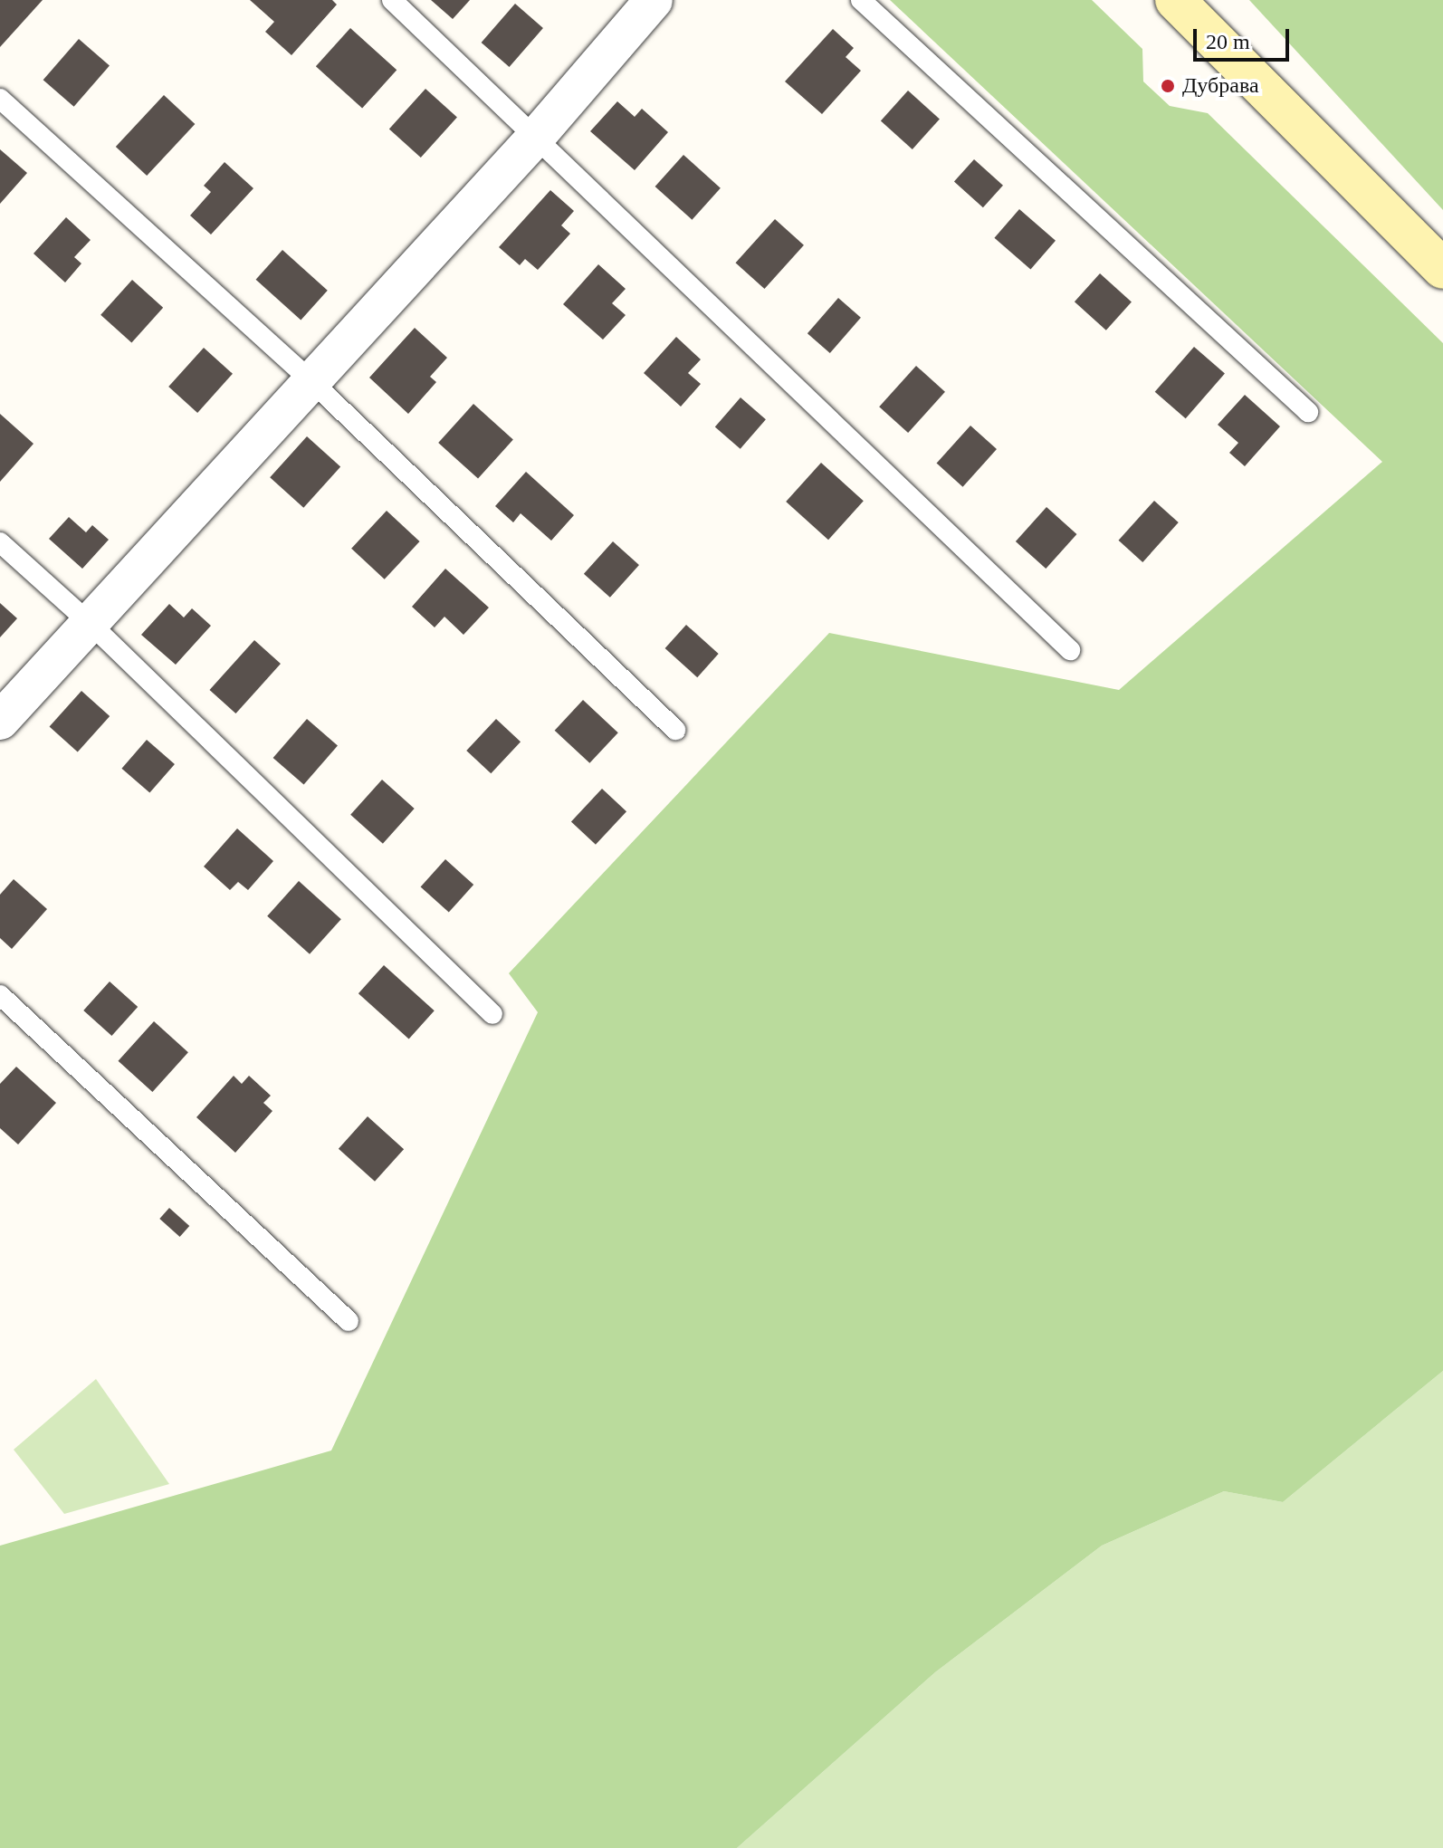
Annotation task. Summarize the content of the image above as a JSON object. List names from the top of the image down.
{
  "places": ["Дубрава"],
  "scale_bar": "20 m"
}
